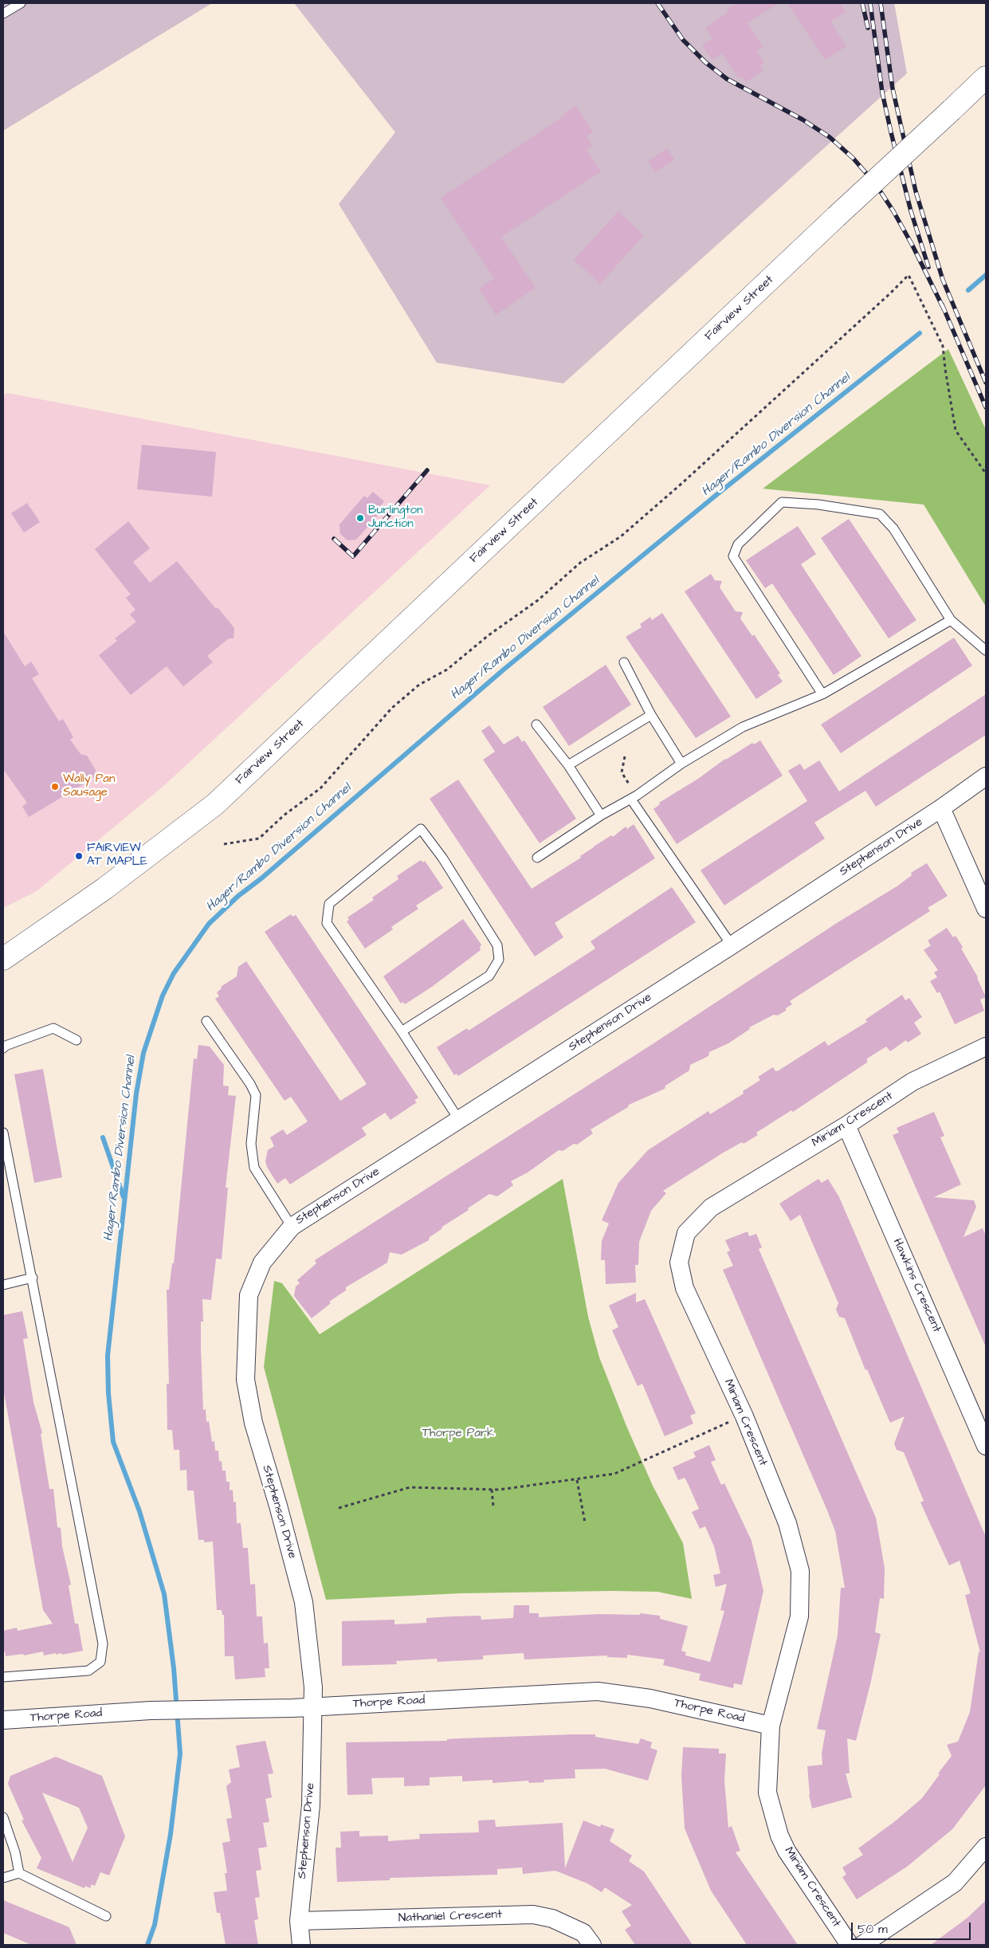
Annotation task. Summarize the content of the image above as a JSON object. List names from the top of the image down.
{
  "streets": {
    "main road": ["Fairview Street"],
    "street": [
      "Stephenson Drive",
      "Miriam Crescent",
      "Hawkins Crescent",
      "Thorpe Road",
      "Nathaniel Crescent"
    ]
  },
  "crossings": [
    ["Stephenson Drive", "Thorpe Road"],
    ["Stephenson Drive", "Nathaniel Crescent"],
    ["Miriam Crescent", "Hawkins Crescent"],
    ["Miriam Crescent", "Thorpe Road"]
  ],
  "water": ["Hager/Rambo Diversion Channel"],
  "parks": ["Thorpe Park"],
  "places": ["Burlington Junction", "Wally Pan Sausage", "FAIRVIEW AT MAPLE"],
  "scale_bar": "50 m"
}
